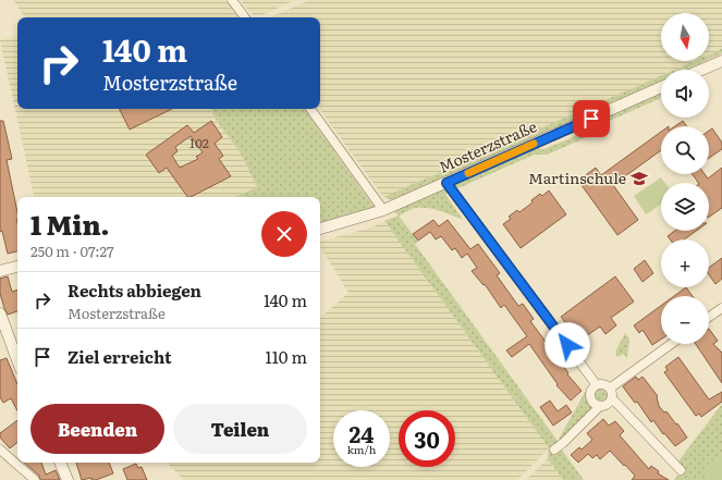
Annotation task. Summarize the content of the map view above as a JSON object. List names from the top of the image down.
{
  "streets": {
    "street": ["Mosterzstraße"]
  },
  "places": {
    "school or university": ["Martinschule"]
  },
  "house_numbers": ["102"],
  "north": "bottom",
  "page": {
    "map_buttons": ["+", "−"],
    "turn": ["140 m", "Mosterzstraße"],
    "heading": ["1 Min.", "250 m · 07:27"],
    "list": [
      {
        "name": "Rechts abbiegen",
        "note": "Mosterzstraße",
        "value": "140 m"
      },
      {
        "name": "Ziel erreicht",
        "value": "110 m"
      }
    ],
    "buttons": ["Beenden", "Teilen"],
    "speed": "24 km/h",
    "limit": "30"
  }
}
